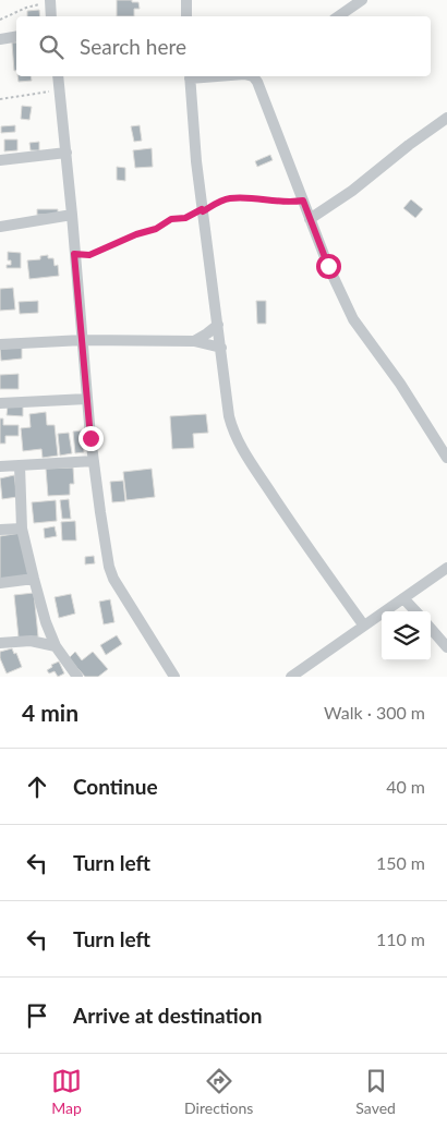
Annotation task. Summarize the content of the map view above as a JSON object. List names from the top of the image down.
{
  "page": {
    "search": "Search here",
    "heading": ["4 min", "Walk · 300 m"],
    "list": [
      ["Continue", "40 m"],
      ["Turn left", "150 m"],
      ["Turn left", "110 m"],
      "Arrive at destination"
    ],
    "nav": ["Map", "Directions", "Saved"]
  }
}
